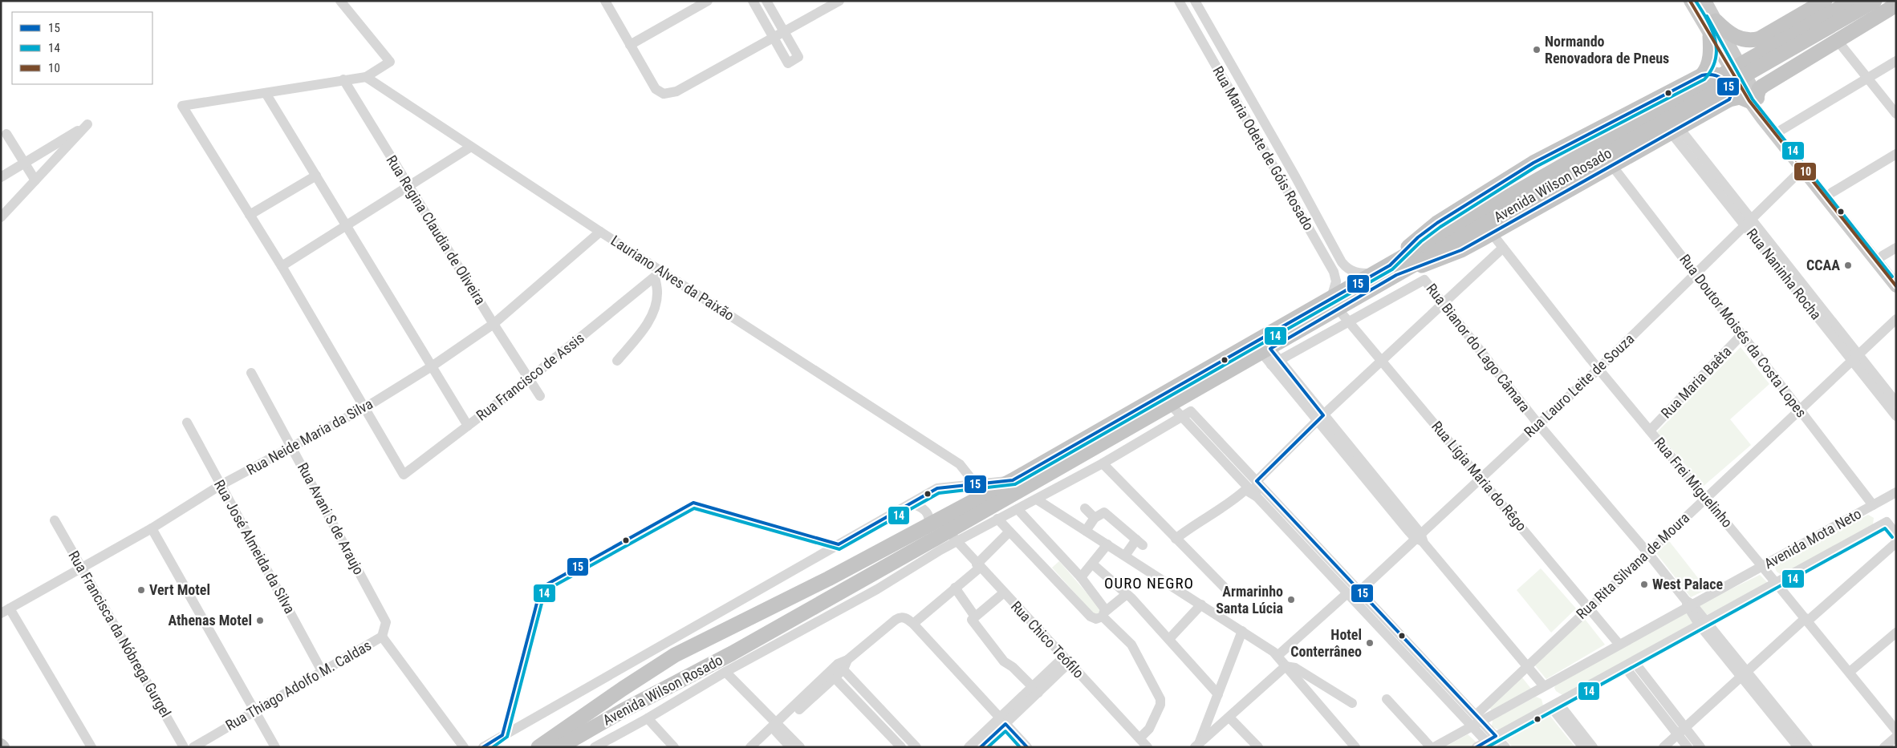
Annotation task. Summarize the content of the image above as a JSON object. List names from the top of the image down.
{
  "streets": {
    "highway": ["Avenida Wilson Rosado"],
    "street": [
      "Rua Maria Odete de Góis Rosado",
      "Rua Regina Claudia de Oliveira",
      "Rua Naninha Rocha",
      "Lauriano Alves da Paixão",
      "Rua Doutor Moisés da Costa Lopes",
      "Rua Bianor do Lago Câmara",
      "Rua Francisco de Assis",
      "Rua Maria Baêta",
      "Rua Lauro Leite de Souza",
      "Rua Neide Maria da Silva",
      "Rua Lígia Maria do Rêgo",
      "Rua Frei Miguelinho",
      "Rua Avani S de Araujo",
      "Avenida Mota Neto",
      "Rua José Almeida da Silva",
      "Rua Rita Silvana de Moura",
      "Rua Francisca da Nóbrega Gurgel",
      "Rua Chico Teófilo",
      "Rua Thiago Adolfo M. Caldas"
    ]
  },
  "crossings": [
    ["Rua Maria Odete de Góis Rosado", "Avenida Wilson Rosado"],
    ["Rua Maria Odete de Góis Rosado", "Rua Lígia Maria do Rêgo"],
    ["Avenida Wilson Rosado", "Rua Lígia Maria do Rêgo"],
    ["Avenida Wilson Rosado", "Rua Chico Teófilo"],
    ["Rua Regina Claudia de Oliveira", "Rua Francisco de Assis"],
    ["Rua Regina Claudia de Oliveira", "Rua Neide Maria da Silva"],
    ["Rua Naninha Rocha", "Rua Lauro Leite de Souza"],
    ["Rua Naninha Rocha", "Rua Rita Silvana de Moura"],
    ["Lauriano Alves da Paixão", "Rua Neide Maria da Silva"],
    ["Rua Doutor Moisés da Costa Lopes", "Rua Maria Baêta"],
    ["Rua Doutor Moisés da Costa Lopes", "Rua Lauro Leite de Souza"],
    ["Rua Doutor Moisés da Costa Lopes", "Avenida Mota Neto"],
    ["Rua Doutor Moisés da Costa Lopes", "Rua Rita Silvana de Moura"],
    ["Rua Bianor do Lago Câmara", "Rua Lauro Leite de Souza"],
    ["Rua Bianor do Lago Câmara", "Rua Lígia Maria do Rêgo"],
    ["Rua Bianor do Lago Câmara", "Avenida Mota Neto"],
    ["Rua Bianor do Lago Câmara", "Rua Rita Silvana de Moura"],
    ["Rua Francisco de Assis", "Rua Neide Maria da Silva"],
    ["Rua Maria Baêta", "Rua Frei Miguelinho"],
    ["Rua Lauro Leite de Souza", "Rua Lígia Maria do Rêgo"],
    ["Rua Lauro Leite de Souza", "Rua Frei Miguelinho"],
    ["Rua Neide Maria da Silva", "Rua Avani S de Araujo"],
    ["Rua Neide Maria da Silva", "Rua José Almeida da Silva"],
    ["Rua Neide Maria da Silva", "Rua Francisca da Nóbrega Gurgel"],
    ["Rua Lígia Maria do Rêgo", "Avenida Mota Neto"],
    ["Rua Lígia Maria do Rêgo", "Rua Rita Silvana de Moura"],
    ["Rua Frei Miguelinho", "Avenida Mota Neto"],
    ["Rua Frei Miguelinho", "Rua Rita Silvana de Moura"],
    ["Rua Avani S de Araujo", "Rua Thiago Adolfo M. Caldas"],
    ["Avenida Mota Neto", "Rua Rita Silvana de Moura"],
    ["Rua José Almeida da Silva", "Rua Thiago Adolfo M. Caldas"]
  ],
  "districts": ["OURO NEGRO"],
  "places": [
    "Normando Renovadora de Pneus",
    "CCAA",
    "West Palace",
    "Vert Motel",
    "Armarinho Santa Lúcia",
    "Athenas Motel",
    "Hotel Conterrâneo"
  ],
  "lines": ["transit line 14", "transit line 10", "transit line 15"],
  "legend": ["15", "14", "10"]
}
